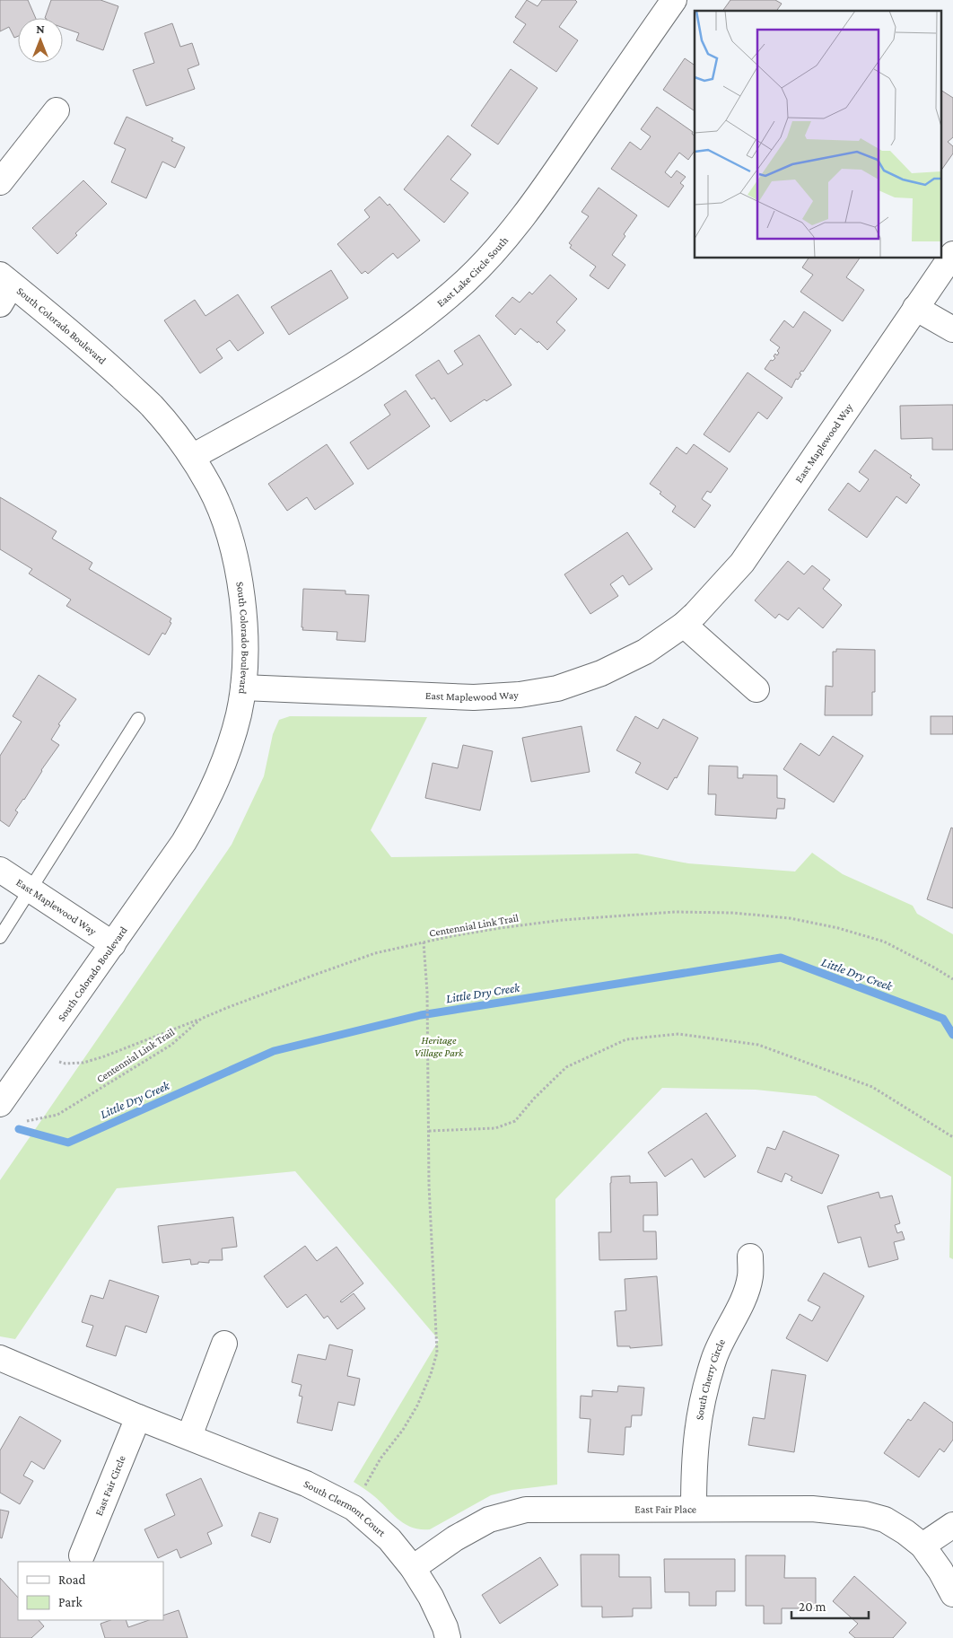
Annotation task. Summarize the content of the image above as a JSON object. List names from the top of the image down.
{
  "streets": {
    "street": [
      "East Lake Circle South",
      "South Colorado Boulevard",
      "East Maplewood Way",
      "South Cherry Circle",
      "East Fair Circle",
      "East Fair Place",
      "South Clermont Court"
    ],
    "path": ["Centennial Link Trail"]
  },
  "crossings": [
    ["East Lake Circle South", "South Colorado Boulevard"],
    ["South Colorado Boulevard", "East Maplewood Way"],
    ["South Cherry Circle", "East Fair Place"],
    ["East Fair Circle", "South Clermont Court"],
    ["East Fair Place", "South Clermont Court"]
  ],
  "water": ["Little Dry Creek"],
  "parks": ["Heritage Village Park"],
  "legend": ["Road", "Park"],
  "scale_bar": "20 m",
  "north": "top"
}
